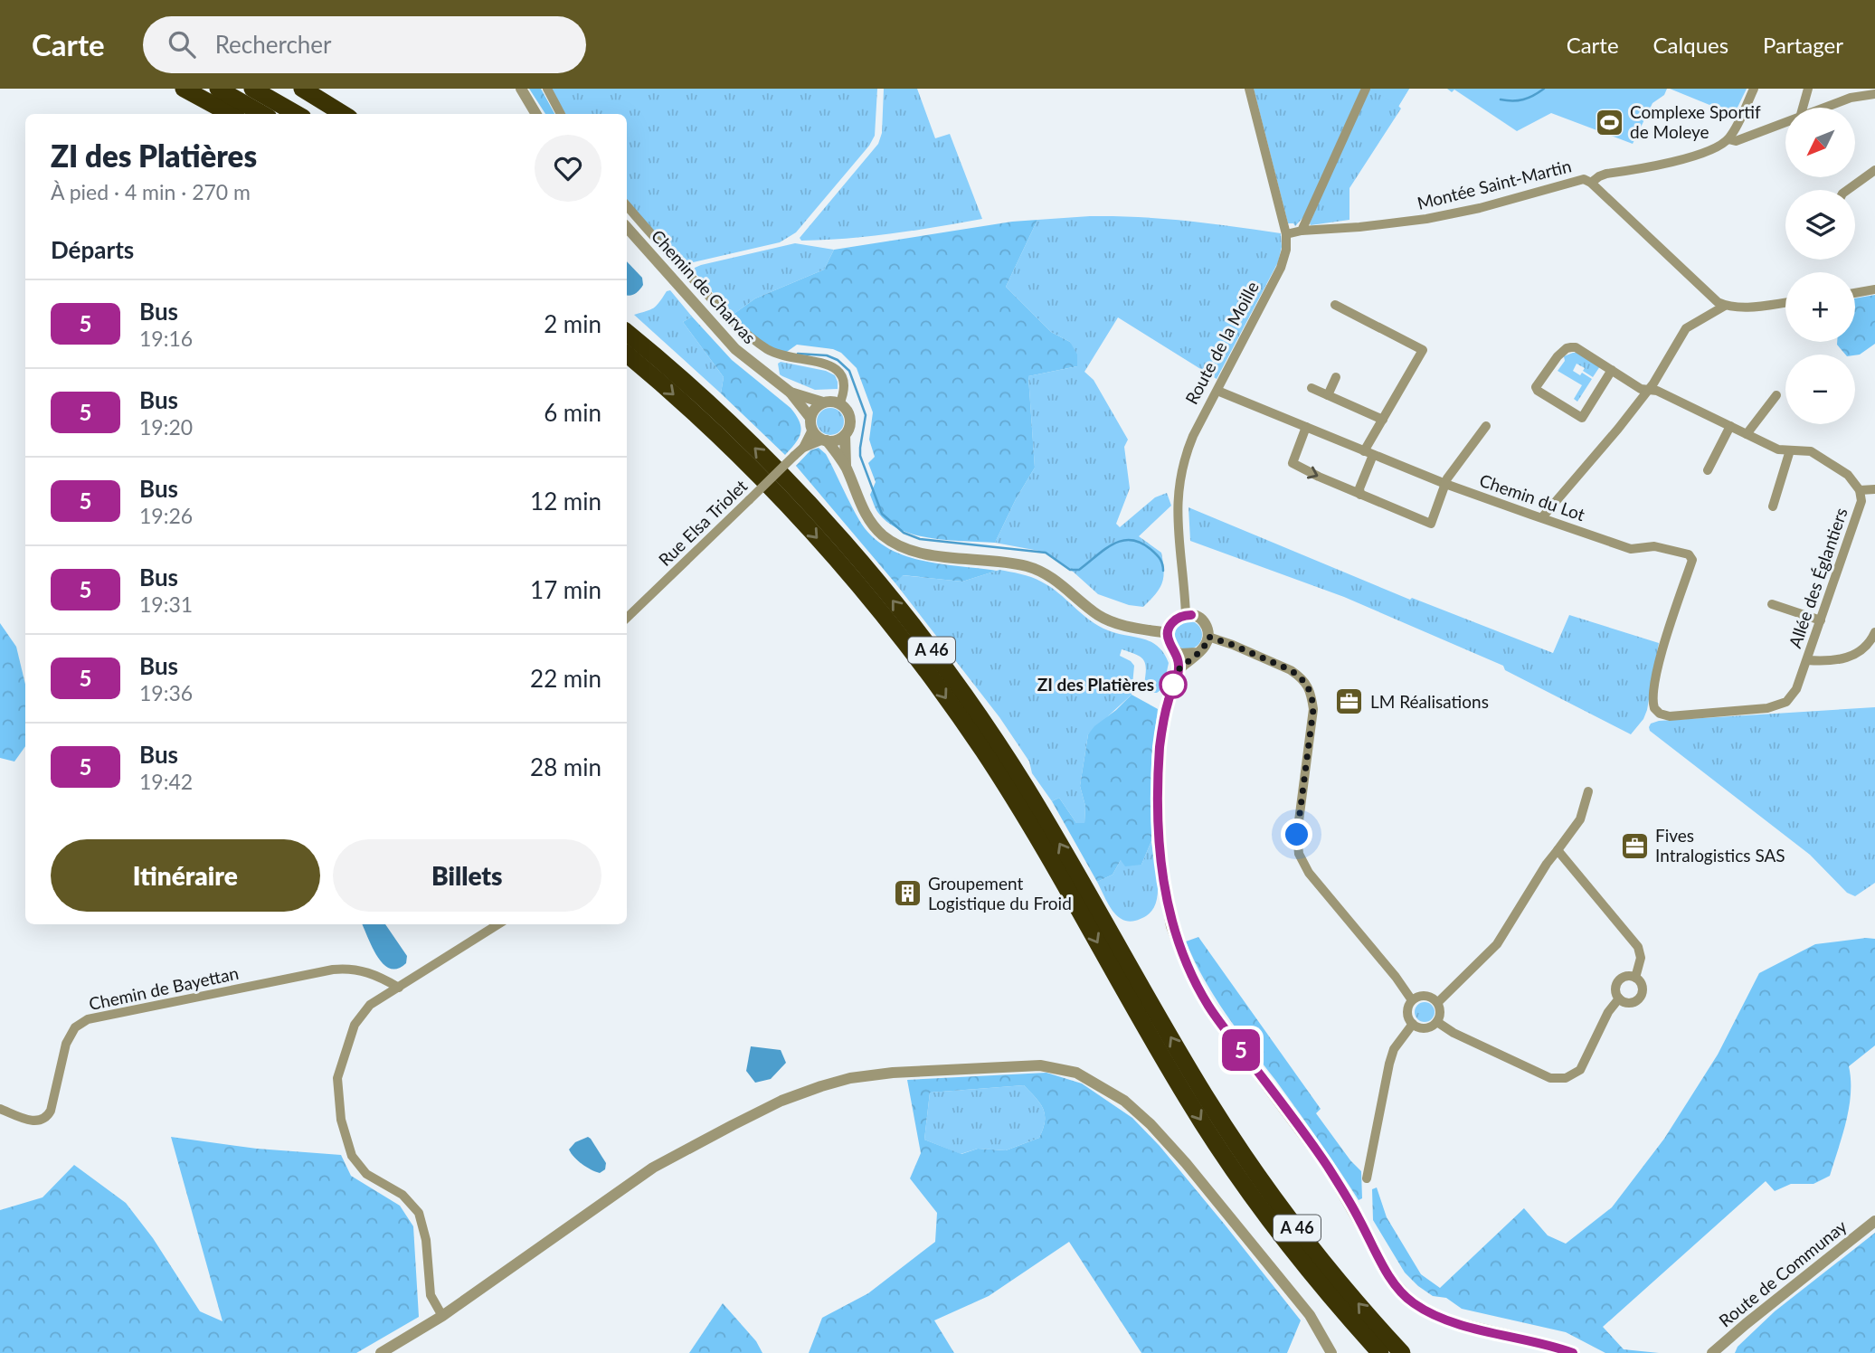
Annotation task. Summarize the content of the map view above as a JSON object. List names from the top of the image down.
{
  "streets": {
    "highway": ["A 46"],
    "street": [
      "Montée Saint-Martin",
      "Chemin de Charvas",
      "Route de la Moille",
      "Chemin du Lot",
      "Rue Elsa Triolet",
      "Allée des Églantiers",
      "Chemin de Bayettan",
      "Route de Communay"
    ]
  },
  "crossings": [
    ["Montée Saint-Martin", "Route de la Moille"],
    ["Chemin de Charvas", "Rue Elsa Triolet"],
    ["Route de la Moille", "Chemin du Lot"],
    ["Chemin du Lot", "Allée des Églantiers"]
  ],
  "places": {
    "sports": ["Complexe Sportif de Moleye"],
    "other": ["ZI des Platières"],
    "office": ["LM Réalisations", "Fives Intralogistics SAS"],
    "building": ["Groupement Logistique du Froid"]
  },
  "lines": ["bus line 5"],
  "north": "bottom left",
  "page": {
    "header": "Carte",
    "search": "Rechercher",
    "nav": ["Carte", "Calques", "Partager"],
    "on_map": "5",
    "map_buttons": ["+", "−"],
    "heading": [
      ["ZI des Platières", "À pied · 4 min · 270 m"],
      "Départs"
    ],
    "list": [
      {
        "mark": "5",
        "name": "Bus",
        "note": "19:16",
        "value": "2 min"
      },
      {
        "mark": "5",
        "name": "Bus",
        "note": "19:20",
        "value": "6 min"
      },
      {
        "mark": "5",
        "name": "Bus",
        "note": "19:26",
        "value": "12 min"
      },
      {
        "mark": "5",
        "name": "Bus",
        "note": "19:31",
        "value": "17 min"
      },
      {
        "mark": "5",
        "name": "Bus",
        "note": "19:36",
        "value": "22 min"
      },
      {
        "mark": "5",
        "name": "Bus",
        "note": "19:42",
        "value": "28 min"
      }
    ],
    "buttons": ["Itinéraire", "Billets"]
  }
}
